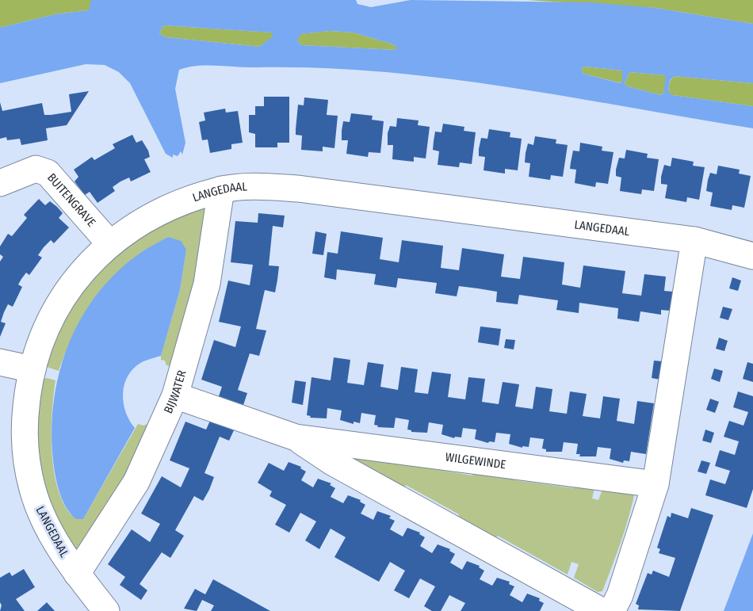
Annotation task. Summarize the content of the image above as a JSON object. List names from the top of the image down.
{
  "streets": {
    "street": [
      "LANGEDAAL",
      "BUITENGRAVE",
      "BIJWATER",
      "WILGEWINDE"
    ]
  },
  "crossings": [
    ["LANGEDAAL", "BUITENGRAVE"],
    ["LANGEDAAL", "BIJWATER"],
    ["BIJWATER", "WILGEWINDE"]
  ]
}
